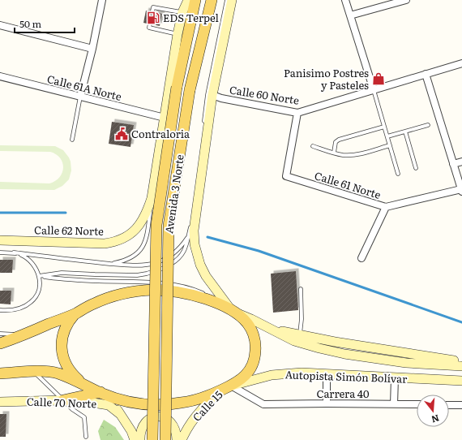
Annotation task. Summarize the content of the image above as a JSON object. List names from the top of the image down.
{
  "streets": {
    "main road": ["Avenida 3 Norte", "Autopista Simón Bolívar"],
    "street": [
      "Calle 61A Norte",
      "Calle 60 Norte",
      "Calle 61 Norte",
      "Calle 62 Norte",
      "Carrera 40",
      "Calle 70 Norte",
      "Calle 15"
    ]
  },
  "crossings": [
    ["Calle 61A Norte", "Avenida 3 Norte"],
    ["Calle 60 Norte", "Calle 61 Norte"],
    ["Avenida 3 Norte", "Calle 62 Norte"],
    ["Autopista Simón Bolívar", "Carrera 40"],
    ["Autopista Simón Bolívar", "Calle 15"],
    ["Carrera 40", "Calle 15"]
  ],
  "places": {
    "fuel station": ["EDS Terpel"],
    "shop": ["Panisimo Postres y Pasteles"],
    "public building": ["Contraloria"]
  },
  "scale_bar": "50 m",
  "north": "bottom"
}
